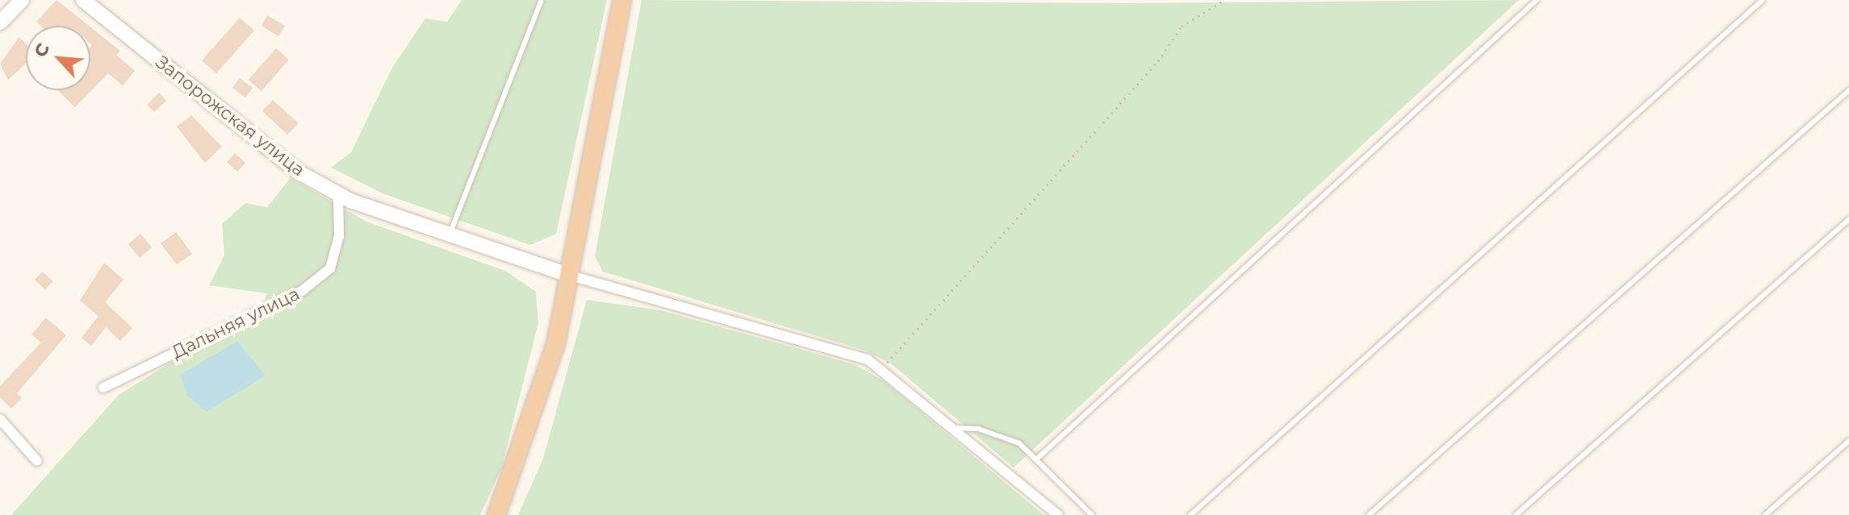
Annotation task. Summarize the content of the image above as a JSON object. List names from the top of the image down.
{
  "streets": {
    "main road": ["Запорожская улица"],
    "street": ["Дальняя улица"]
  },
  "crossings": [
    ["Запорожская улица", "Дальняя улица"]
  ],
  "north": "top left"
}
